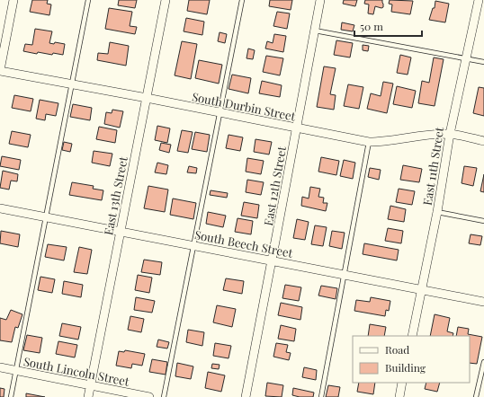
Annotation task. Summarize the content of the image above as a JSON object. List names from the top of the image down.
{
  "streets": {
    "street": [
      "South Durbin Street",
      "East 11th Street",
      "East 12th Street",
      "East 13th Street",
      "South Beech Street",
      "South Lincoln Street"
    ]
  },
  "crossings": [
    ["South Durbin Street", "East 11th Street"],
    ["South Durbin Street", "East 12th Street"],
    ["South Durbin Street", "East 13th Street"],
    ["East 11th Street", "South Beech Street"],
    ["East 12th Street", "South Beech Street"],
    ["East 13th Street", "South Beech Street"],
    ["East 13th Street", "South Lincoln Street"]
  ],
  "legend": ["Road", "Building"],
  "scale_bar": "50 m"
}
